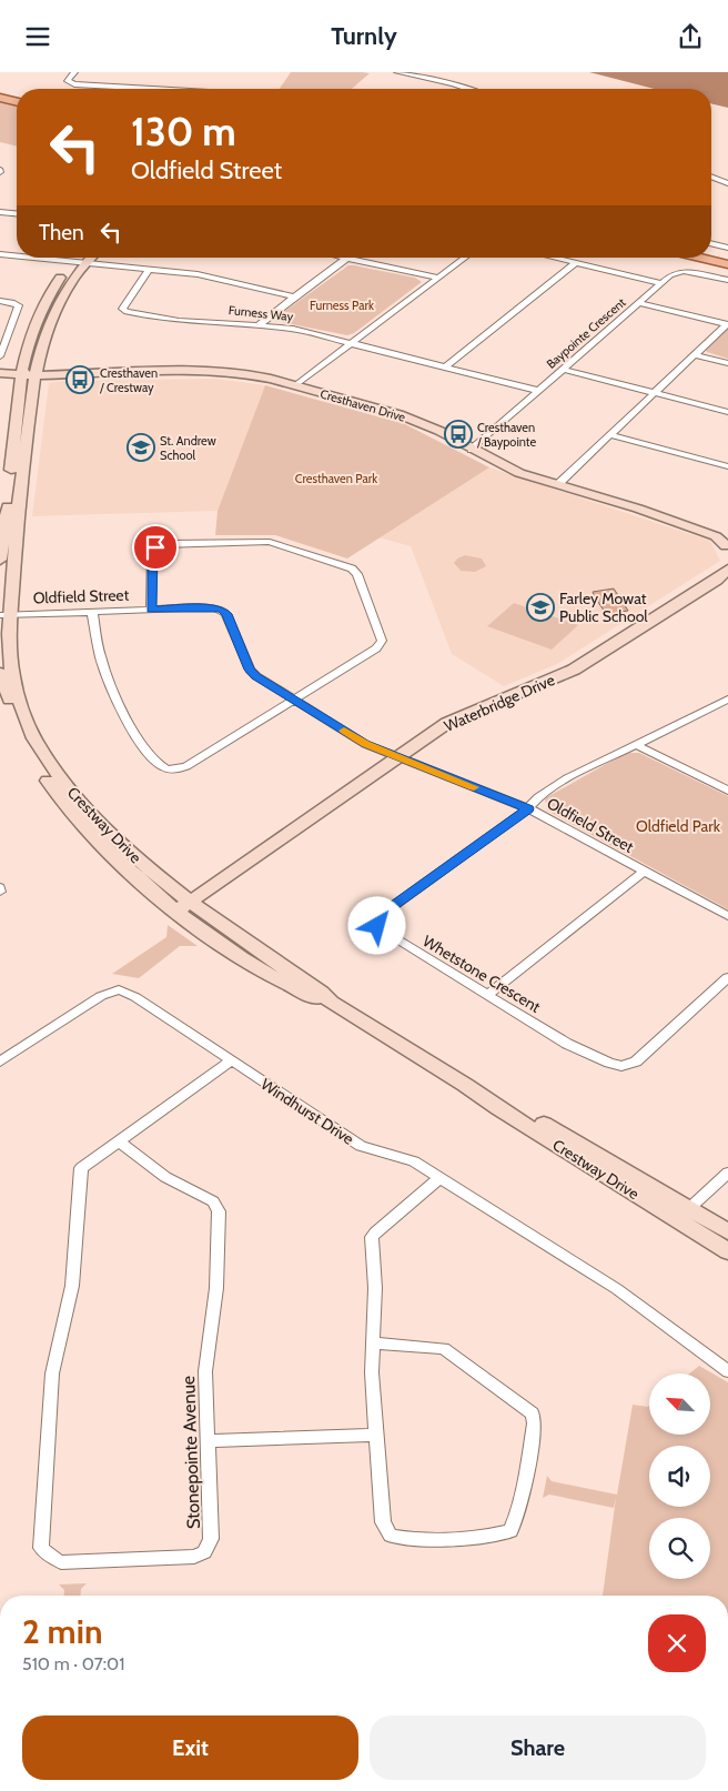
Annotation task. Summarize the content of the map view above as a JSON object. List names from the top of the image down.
{
  "streets": {
    "street": [
      "Furness Way",
      "Baypointe Crescent",
      "Cresthaven Drive",
      "Oldfield Street",
      "Waterbridge Drive",
      "Crestway Drive",
      "Whetstone Crescent",
      "Windhurst Drive",
      "Stonepointe Avenue"
    ]
  },
  "crossings": [
    ["Furness Way", "Baypointe Crescent"],
    ["Baypointe Crescent", "Cresthaven Drive"],
    ["Cresthaven Drive", "Crestway Drive"],
    ["Oldfield Street", "Waterbridge Drive"],
    ["Oldfield Street", "Crestway Drive"],
    ["Oldfield Street", "Whetstone Crescent"],
    ["Waterbridge Drive", "Crestway Drive"],
    ["Windhurst Drive", "Stonepointe Avenue"]
  ],
  "parks": ["Furness Park", "Cresthaven Park", "Oldfield Park"],
  "places": {
    "bus stop": ["Cresthaven / Crestway", "Cresthaven / Baypointe"],
    "school or university": ["St. Andrew School", "Farley Mowat Public School"]
  },
  "north": "top left",
  "page": {
    "header": "Turnly",
    "turn": ["130 m", "Oldfield Street"],
    "then": "Then",
    "heading": ["2 min", "510 m · 07:01"],
    "buttons": ["Exit", "Share"]
  }
}
